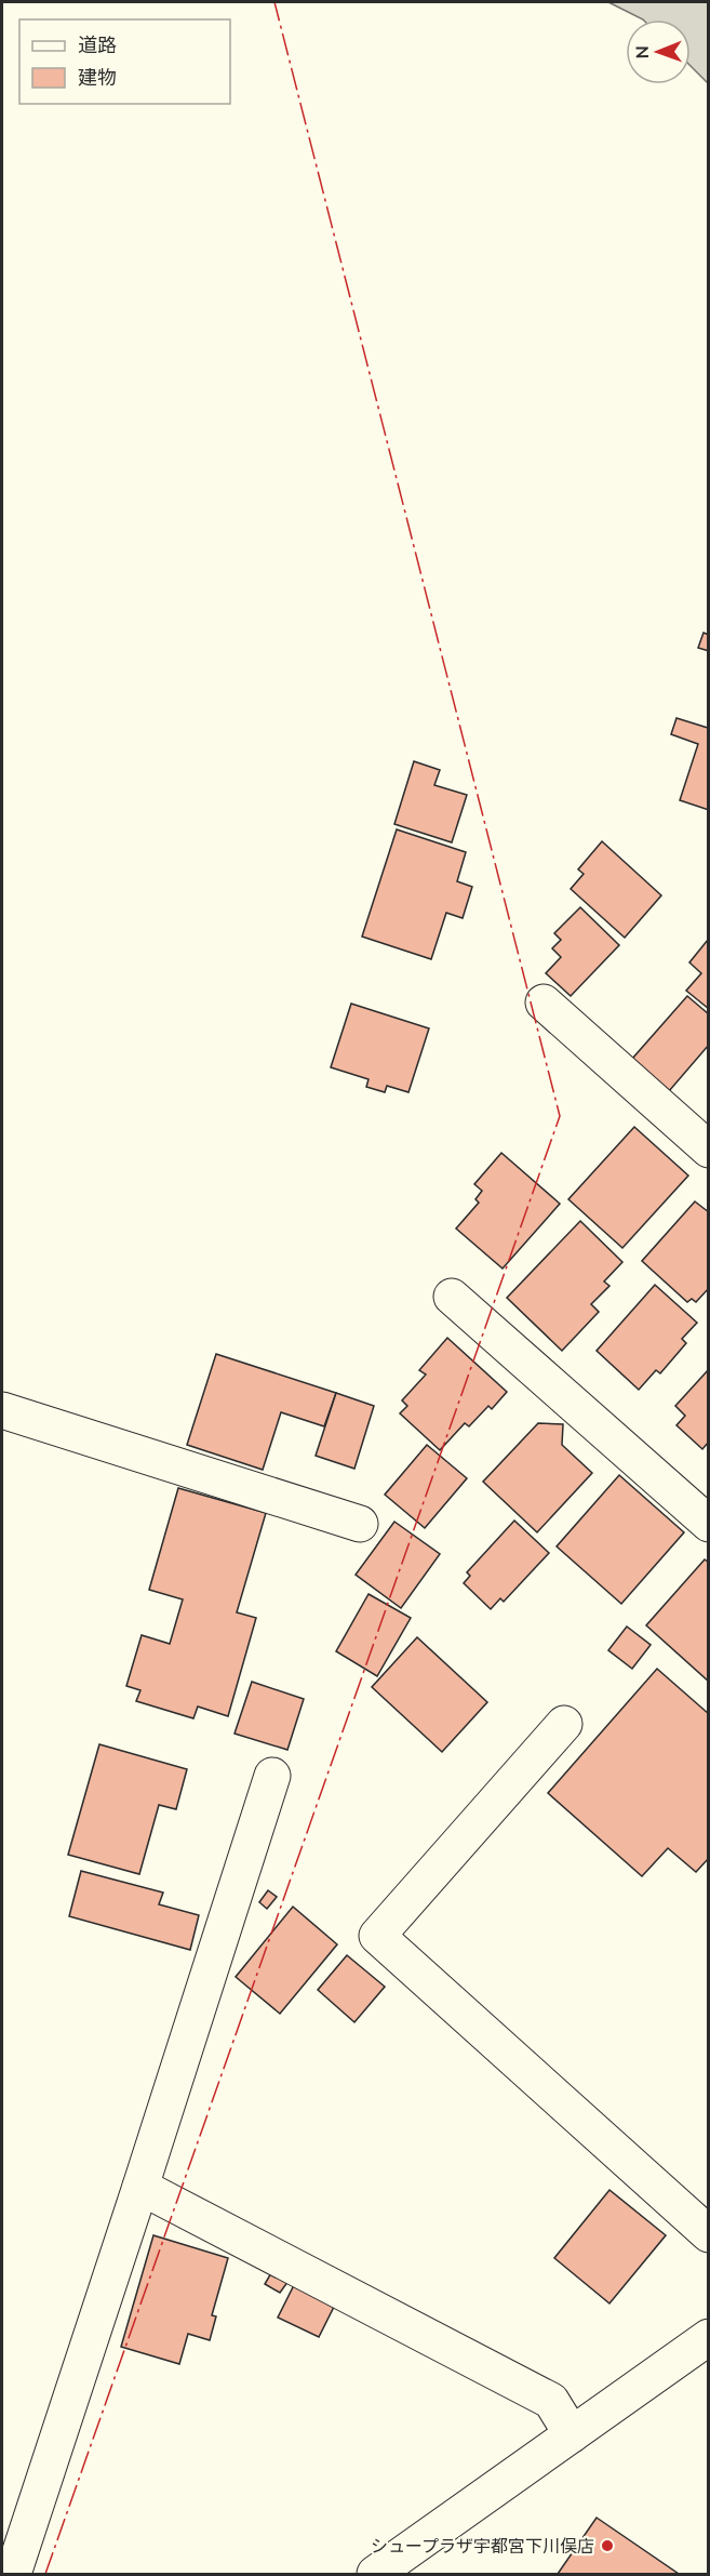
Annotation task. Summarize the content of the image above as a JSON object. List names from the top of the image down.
{
  "places": ["シュープラザ宇都宮下川俣店"],
  "legend": ["道路", "建物"],
  "north": "left"
}
